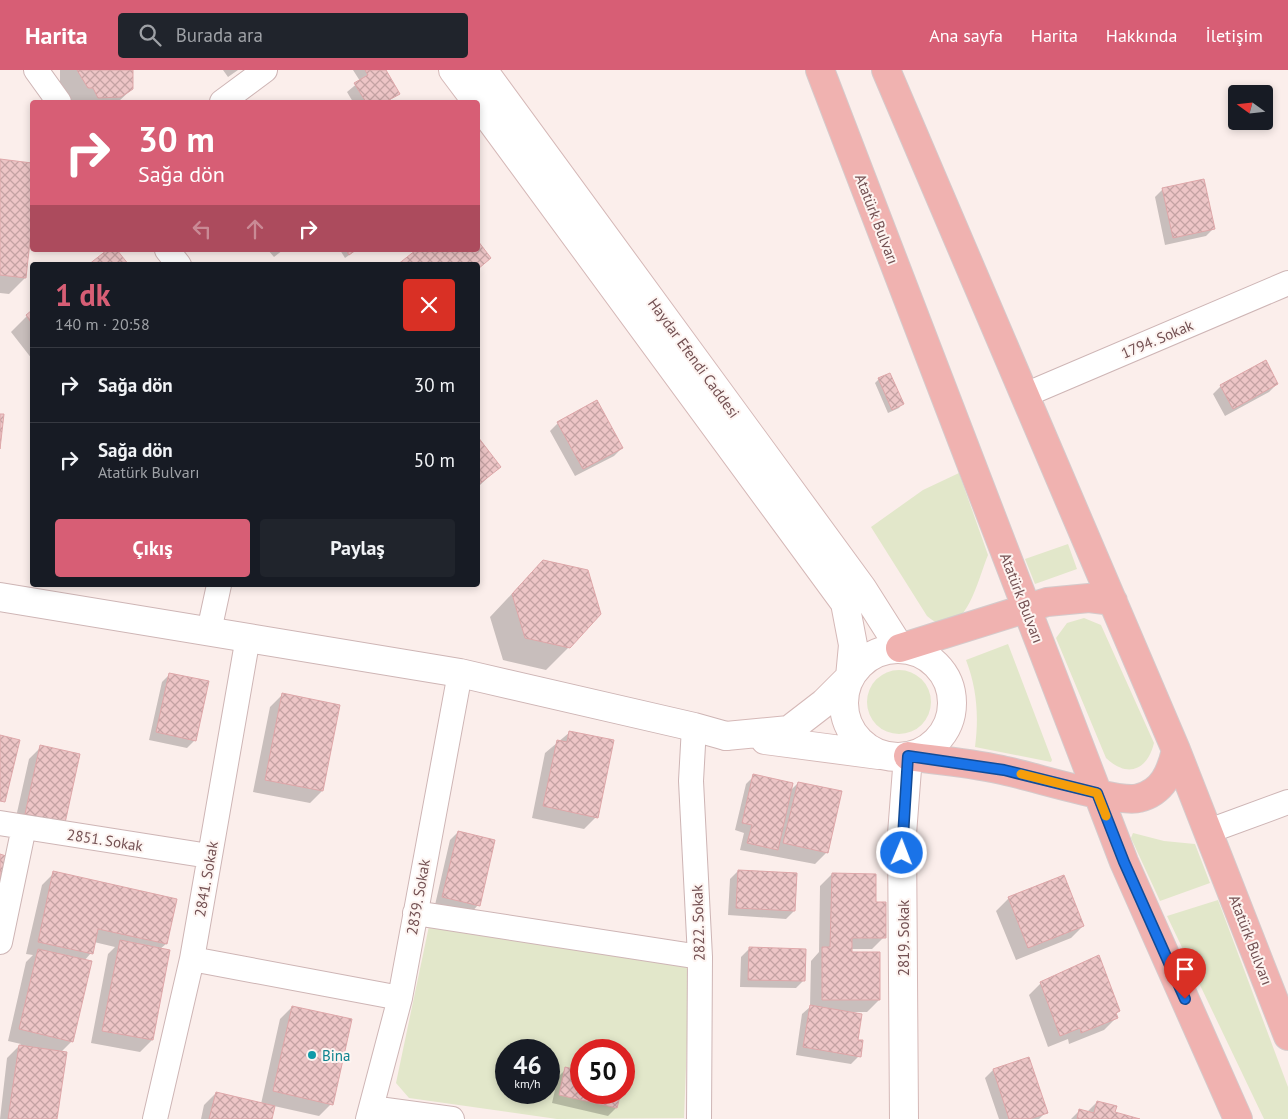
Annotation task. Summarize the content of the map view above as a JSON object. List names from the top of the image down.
{
  "streets": {
    "highway": ["Atatürk Bulvarı"],
    "main road": ["Haydar Efendi Caddesi", "2819. Sokak"],
    "street": [
      "1794. Sokak",
      "2851. Sokak",
      "2841. Sokak",
      "2839. Sokak",
      "2822. Sokak"
    ]
  },
  "crossings": [
    ["Atatürk Bulvarı", "1794. Sokak"],
    ["Haydar Efendi Caddesi", "2819. Sokak"],
    ["2851. Sokak", "2841. Sokak"]
  ],
  "places": ["Bina"],
  "north": "left",
  "page": {
    "header": "Harita",
    "search": "Burada ara",
    "nav": [
      "Ana sayfa",
      "Harita",
      "Hakkında",
      "İletişim"
    ],
    "turn": ["30 m", "Sağa dön"],
    "heading": ["1 dk", "140 m · 20:58"],
    "list": [
      {
        "name": "Sağa dön",
        "value": "30 m"
      },
      {
        "name": "Sağa dön",
        "note": "Atatürk Bulvarı",
        "value": "50 m"
      }
    ],
    "buttons": ["Çıkış", "Paylaş"],
    "speed": "46 km/h",
    "limit": "50"
  }
}
